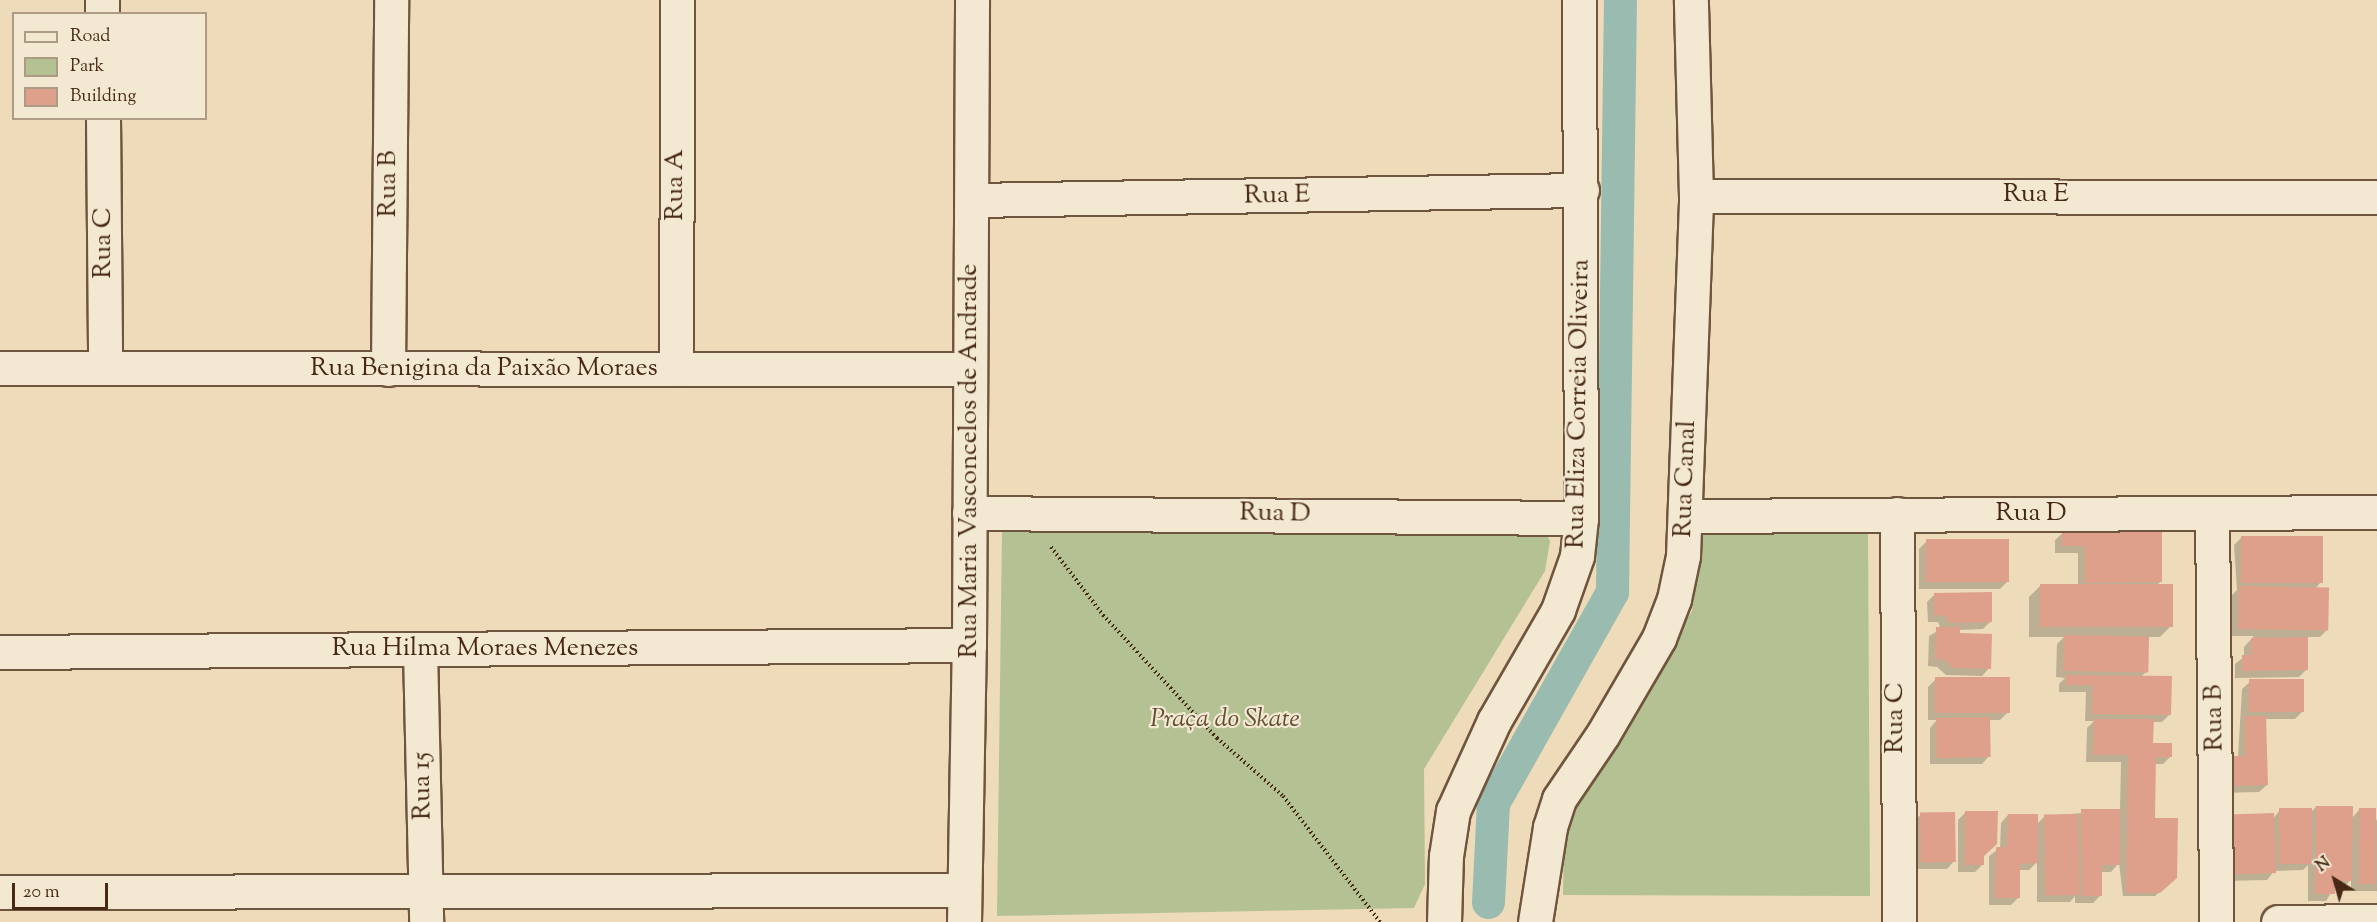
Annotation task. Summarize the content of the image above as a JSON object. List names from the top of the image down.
{
  "streets": {
    "street": [
      "Rua B",
      "Rua A",
      "Rua E",
      "Rua C",
      "Rua Benigina da Paixão Moraes",
      "Rua Eliza Correia Oliveira",
      "Rua Maria Vasconcelos de Andrade",
      "Rua Canal",
      "Rua D",
      "Rua Hilma Moraes Menezes",
      "Rua 15"
    ]
  },
  "crossings": [
    ["Rua B", "Rua Benigina da Paixão Moraes"],
    ["Rua B", "Rua D"],
    ["Rua A", "Rua Benigina da Paixão Moraes"],
    ["Rua E", "Rua Eliza Correia Oliveira"],
    ["Rua E", "Rua Maria Vasconcelos de Andrade"],
    ["Rua E", "Rua Canal"],
    ["Rua C", "Rua Benigina da Paixão Moraes"],
    ["Rua C", "Rua D"],
    ["Rua Benigina da Paixão Moraes", "Rua Maria Vasconcelos de Andrade"],
    ["Rua Eliza Correia Oliveira", "Rua D"],
    ["Rua Maria Vasconcelos de Andrade", "Rua D"],
    ["Rua Maria Vasconcelos de Andrade", "Rua Hilma Moraes Menezes"],
    ["Rua Canal", "Rua D"],
    ["Rua Hilma Moraes Menezes", "Rua 15"]
  ],
  "parks": ["Praça do Skate"],
  "legend": ["Road", "Park", "Building"],
  "scale_bar": "20 m",
  "north": "top left"
}
